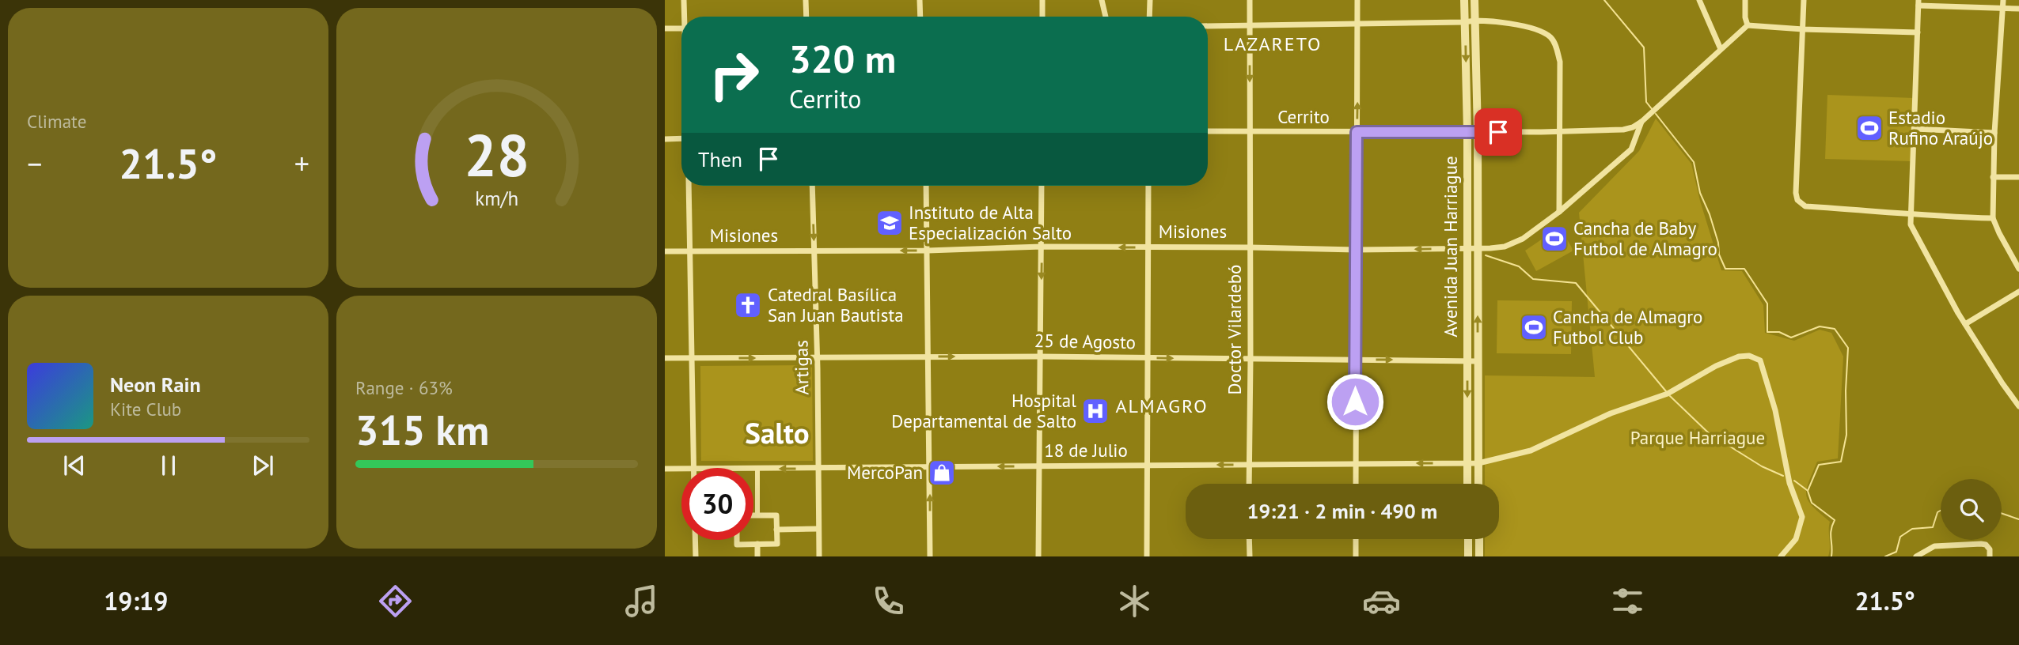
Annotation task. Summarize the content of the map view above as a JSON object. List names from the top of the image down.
{
  "streets": {
    "street": [
      "Cerrito",
      "Misiones",
      "Avenida Juan Harriague",
      "Doctor Vilardebó",
      "25 de Agosto",
      "Artigas",
      "18 de Julio"
    ]
  },
  "crossings": [
    ["Cerrito", "Misiones"],
    ["Cerrito", "Avenida Juan Harriague"],
    ["Cerrito", "Doctor Vilardebó"],
    ["Misiones", "Avenida Juan Harriague"],
    ["Misiones", "Doctor Vilardebó"],
    ["Misiones", "Artigas"],
    ["Avenida Juan Harriague", "25 de Agosto"],
    ["Avenida Juan Harriague", "18 de Julio"],
    ["Doctor Vilardebó", "25 de Agosto"],
    ["Doctor Vilardebó", "18 de Julio"],
    ["25 de Agosto", "Artigas"],
    ["Artigas", "18 de Julio"]
  ],
  "one_way": ["25 de Agosto"],
  "districts": ["LAZARETO", "ALMAGRO", "Salto"],
  "parks": ["Parque Harriague"],
  "places": {
    "sports": ["Estadio Rufino Araújo", "Cancha de Baby Futbol de Almagro", "Cancha de Almagro Futbol Club"],
    "school or university": ["Instituto de Alta Especialización Salto"],
    "church": ["Catedral Basílica San Juan Bautista"],
    "hospital": ["Hospital Departamental de Salto"],
    "shop": ["MercoPan"]
  },
  "page": {
    "tile": [
      "Climate",
      ["Range · 63%", "315 km"]
    ],
    "turn": ["320 m", "Cerrito"],
    "then": "Then",
    "heat": ["−", "21.5°", "+"],
    "song": ["Neon Rain", "Kite Club"],
    "limit": "30",
    "trip": "19:21 · 2 min · 490 m",
    "tabs": ["19:19", "21.5°"],
    "gauge": ["28", "km/h"]
  }
}
